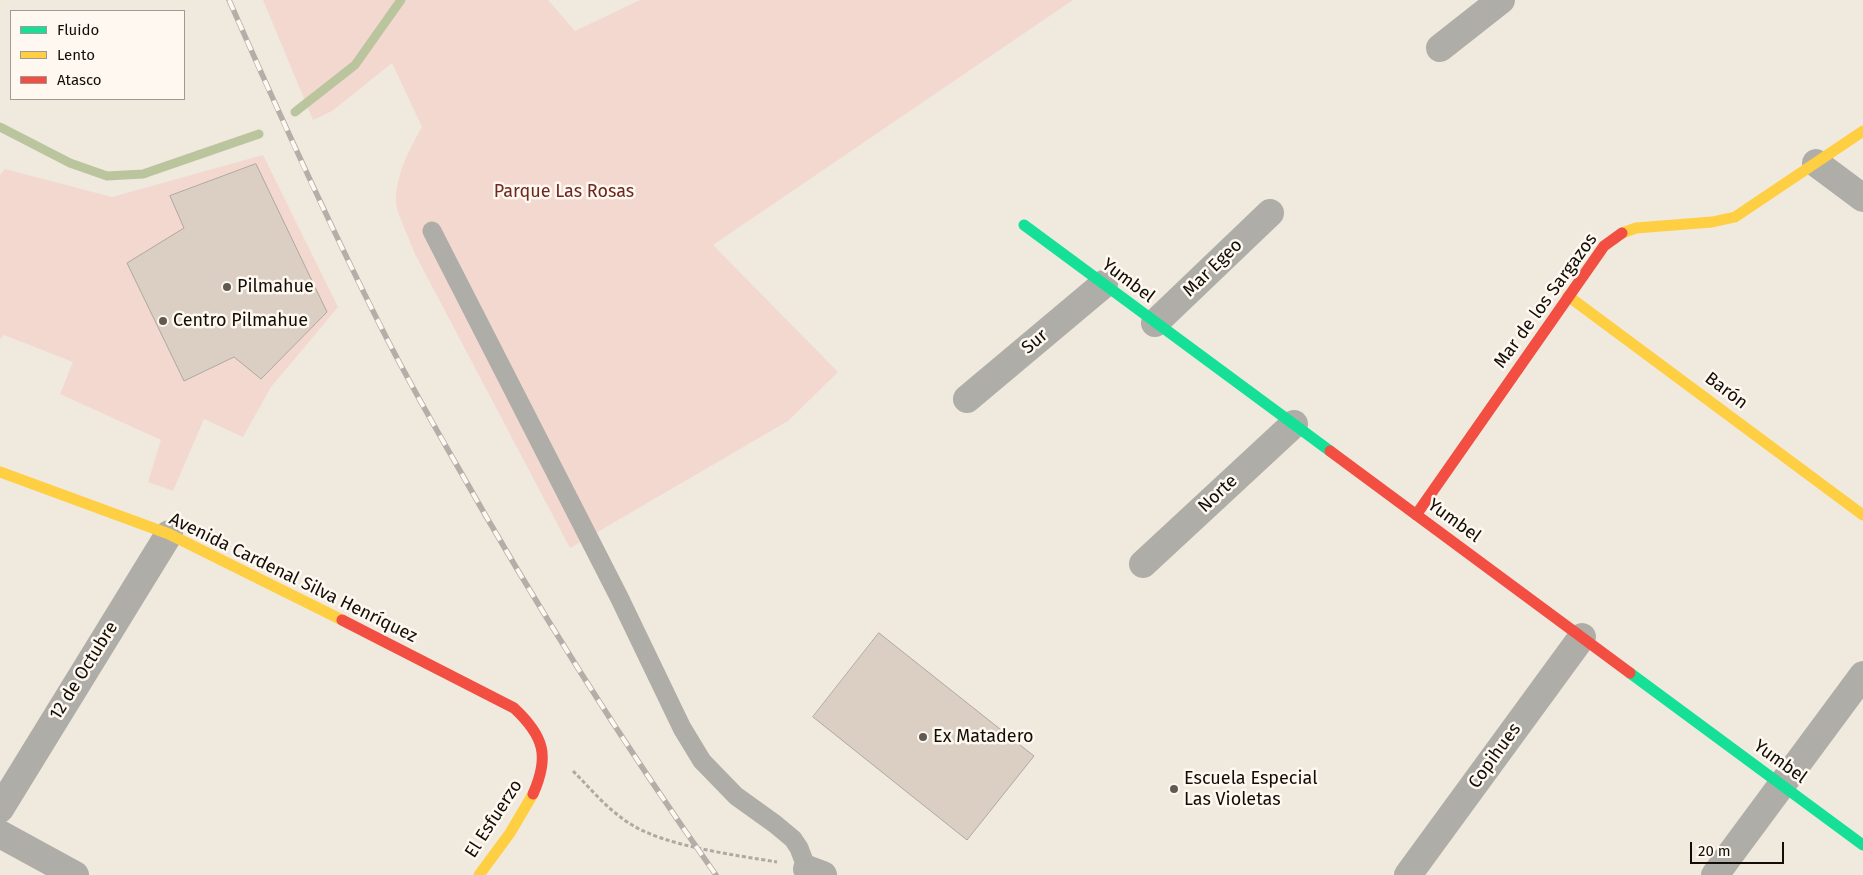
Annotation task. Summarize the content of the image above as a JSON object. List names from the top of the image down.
{
  "streets": {
    "street": [
      "Mar Egeo",
      "Yumbel",
      "Mar de los Sargazos",
      "Sur",
      "Barón",
      "Norte",
      "Avenida Cardenal Silva Henríquez",
      "12 de Octubre",
      "Copihues",
      "El Esfuerzo"
    ]
  },
  "crossings": [
    ["Mar Egeo", "Yumbel"],
    ["Yumbel", "Mar de los Sargazos"],
    ["Yumbel", "Sur"],
    ["Yumbel", "Norte"],
    ["Yumbel", "Copihues"],
    ["Mar de los Sargazos", "Barón"],
    ["Avenida Cardenal Silva Henríquez", "12 de Octubre"],
    ["Avenida Cardenal Silva Henríquez", "El Esfuerzo"]
  ],
  "parks": ["Parque Las Rosas"],
  "places": [
    "Pilmahue",
    "Centro Pilmahue",
    "Ex Matadero",
    "Escuela Especial Las Violetas"
  ],
  "legend": ["Fluido", "Lento", "Atasco"],
  "scale_bar": "20 m"
}
